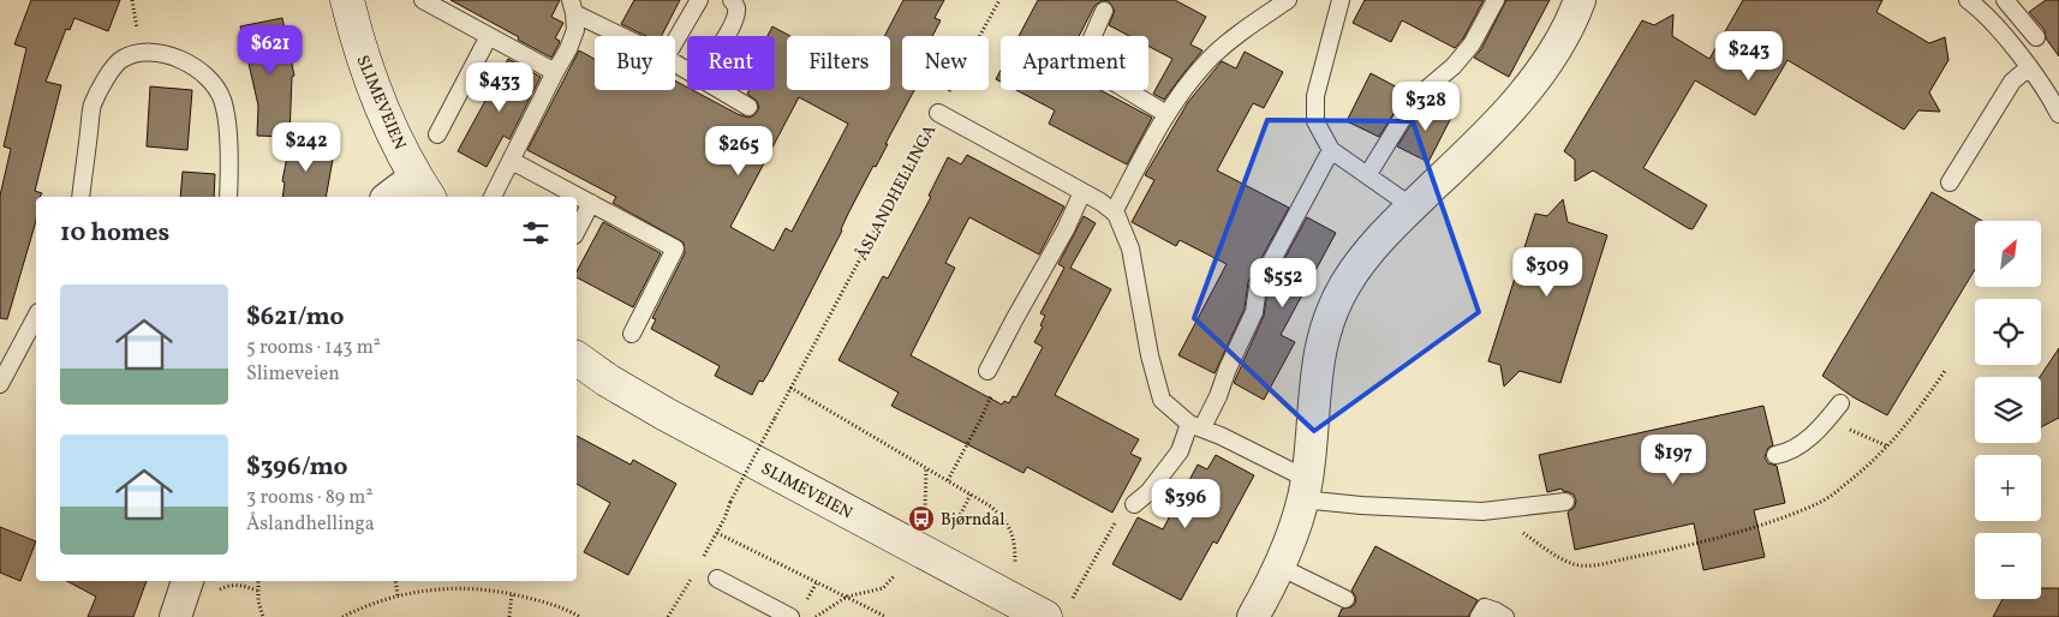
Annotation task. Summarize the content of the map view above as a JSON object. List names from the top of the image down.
{
  "streets": {
    "street": ["SLIMEVEIEN"],
    "lane": ["ÅSLANDHELLINGA"]
  },
  "places": {
    "bus stop": ["Bjørndal"]
  },
  "north": "top right",
  "page": {
    "price": [
      "$621",
      "$243",
      "$433",
      "$328",
      "$242",
      "$265",
      "$309",
      "$552",
      "$197",
      "$396"
    ],
    "chip": [
      "Buy",
      "Rent",
      "Filters",
      "New",
      "Apartment"
    ],
    "heading": "10 homes",
    "map_buttons": ["+", "−"],
    "list": [
      {
        "name": "$621/mo",
        "note": "5 rooms · 143 m² · Slimeveien"
      },
      {
        "name": "$396/mo",
        "note": "3 rooms · 89 m² · Åslandhellinga"
      }
    ]
  }
}
